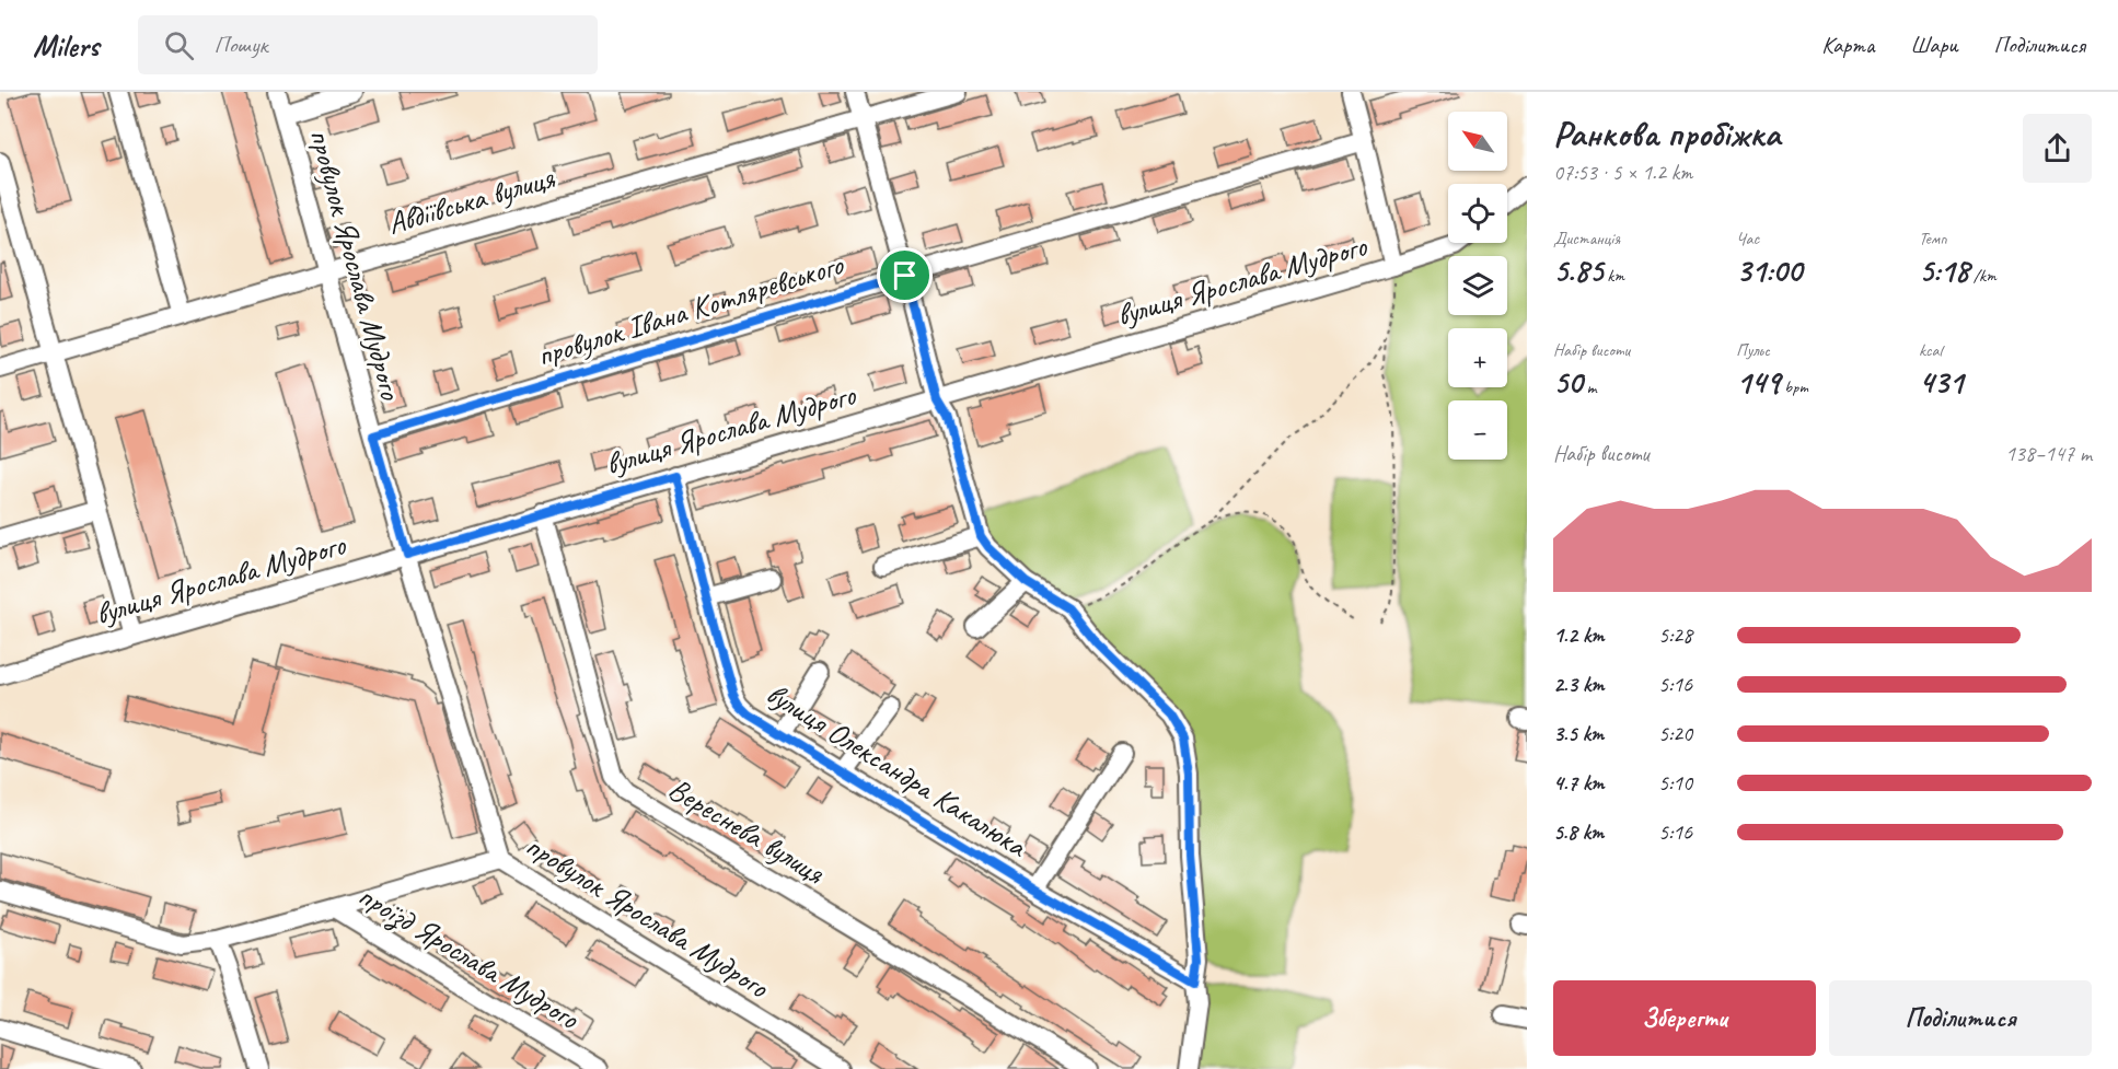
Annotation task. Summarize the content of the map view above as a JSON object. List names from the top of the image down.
{
  "streets": {
    "street": [
      "Авдіївська вулиця",
      "провулок Ярослава Мудрого",
      "вулиця Ярослава Мудрого",
      "провулок Івана Котляревського",
      "вулиця Олександра Какалюка",
      "Вереснева вулиця",
      "проїзд Ярослава Мудрого"
    ]
  },
  "crossings": [
    ["Авдіївська вулиця", "провулок Ярослава Мудрого"],
    ["провулок Ярослава Мудрого", "вулиця Ярослава Мудрого"],
    ["провулок Ярослава Мудрого", "провулок Івана Котляревського"],
    ["вулиця Ярослава Мудрого", "вулиця Олександра Какалюка"],
    ["вулиця Ярослава Мудрого", "Вереснева вулиця"]
  ],
  "north": "top left",
  "page": {
    "header": "Milers",
    "search": "Пошук",
    "nav": ["Карта", "Шари", "Поділитися"],
    "heading": ["Ранкова пробіжка", "07:53 · 5 × 1.2 km"],
    "map_buttons": ["+", "−"],
    "stats": [
      ["Дистанція", "5.85 km"],
      ["Час", "31:00"],
      ["Темп", "5:18 /km"],
      ["Набір висоти", "50 m"],
      ["Пульс", "149 bpm"],
      ["kcal", "431"]
    ],
    "chart": ["Набір висоти", "138–147 m"],
    "list": [
      {
        "name": "1.2 km",
        "note": "5:28"
      },
      {
        "name": "2.3 km",
        "note": "5:16"
      },
      {
        "name": "3.5 km",
        "note": "5:20"
      },
      {
        "name": "4.7 km",
        "note": "5:10"
      },
      {
        "name": "5.8 km",
        "note": "5:16"
      }
    ],
    "buttons": ["Зберегти", "Поділитися"]
  }
}
